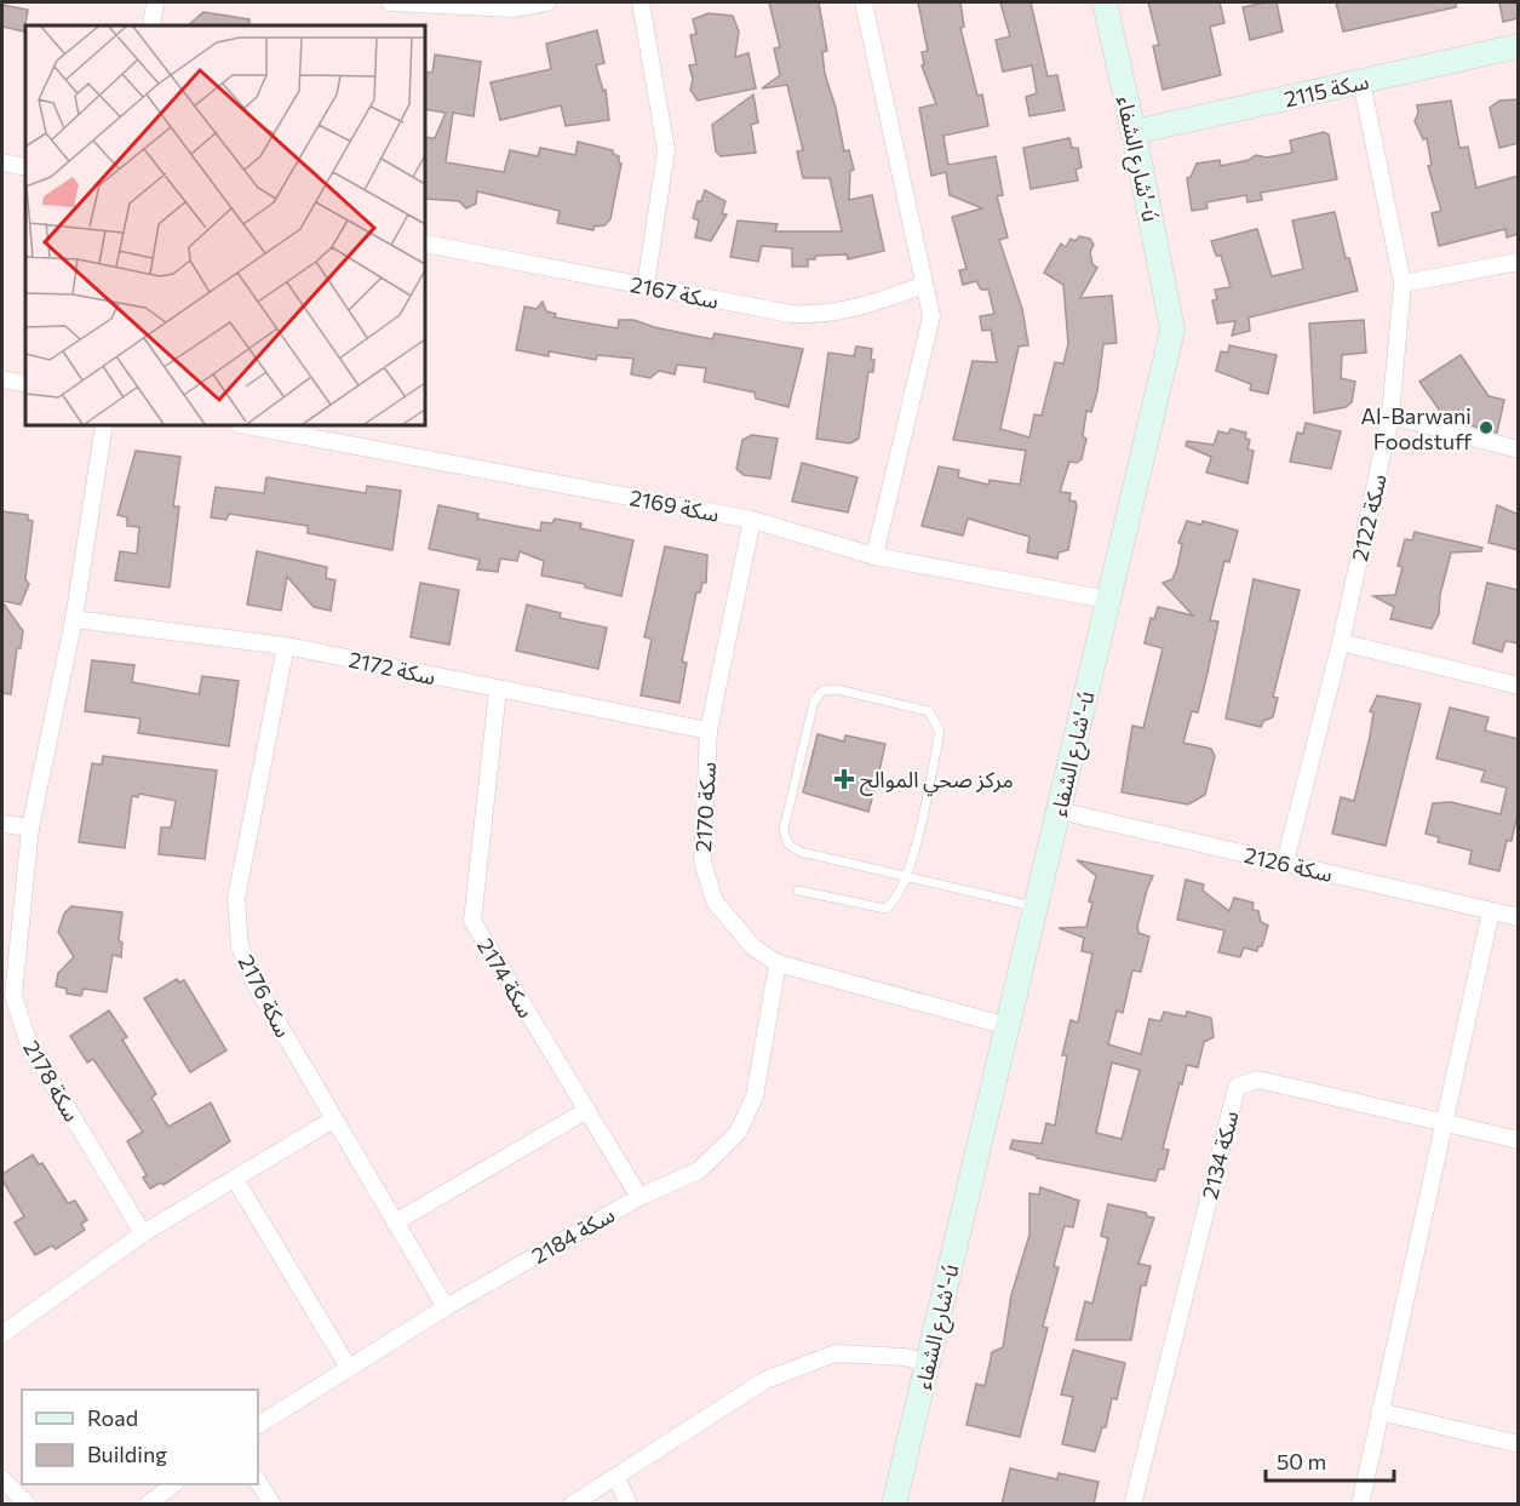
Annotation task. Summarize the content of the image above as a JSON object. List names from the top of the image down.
{
  "streets": {
    "street": [
      "سكة 2115",
      "شارع الشفاء'-ú",
      "سكة 2167",
      "سكة 2169",
      "سكة 2122",
      "سكة 2172",
      "سكة 2170",
      "سكة 2126",
      "سكة 2174",
      "سكة 2176",
      "سكة 2178",
      "سكة 2134",
      "سكة 2184"
    ]
  },
  "crossings": [
    ["سكة 2115", "شارع الشفاء'-ú"],
    ["سكة 2115", "سكة 2122"],
    ["شارع الشفاء'-ú", "سكة 2169"],
    ["شارع الشفاء'-ú", "سكة 2170"],
    ["شارع الشفاء'-ú", "سكة 2126"],
    ["سكة 2169", "سكة 2170"],
    ["سكة 2122", "سكة 2126"],
    ["سكة 2172", "سكة 2170"],
    ["سكة 2172", "سكة 2174"],
    ["سكة 2172", "سكة 2176"],
    ["سكة 2172", "سكة 2178"],
    ["سكة 2170", "سكة 2184"],
    ["سكة 2174", "سكة 2184"],
    ["سكة 2176", "سكة 2184"]
  ],
  "places": {
    "other": ["Al-Barwani Foodstuff"],
    "health": ["مركز صحي الموالح"]
  },
  "legend": ["Road", "Building"],
  "scale_bar": "50 m"
}
